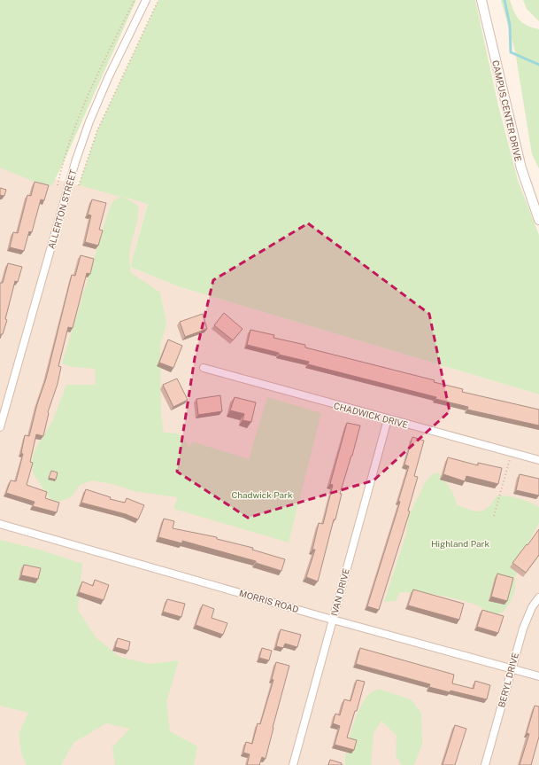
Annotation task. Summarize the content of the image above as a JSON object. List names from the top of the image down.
{
  "streets": {
    "street": [
      "CAMPUS CENTER DRIVE",
      "ALLERTON STREET",
      "CHADWICK DRIVE",
      "IVAN DRIVE",
      "MORRIS ROAD",
      "BERYL DRIVE"
    ]
  },
  "crossings": [
    ["CHADWICK DRIVE", "IVAN DRIVE"],
    ["IVAN DRIVE", "MORRIS ROAD"],
    ["MORRIS ROAD", "BERYL DRIVE"]
  ],
  "parks": ["Chadwick Park", "Highland Park"]
}
